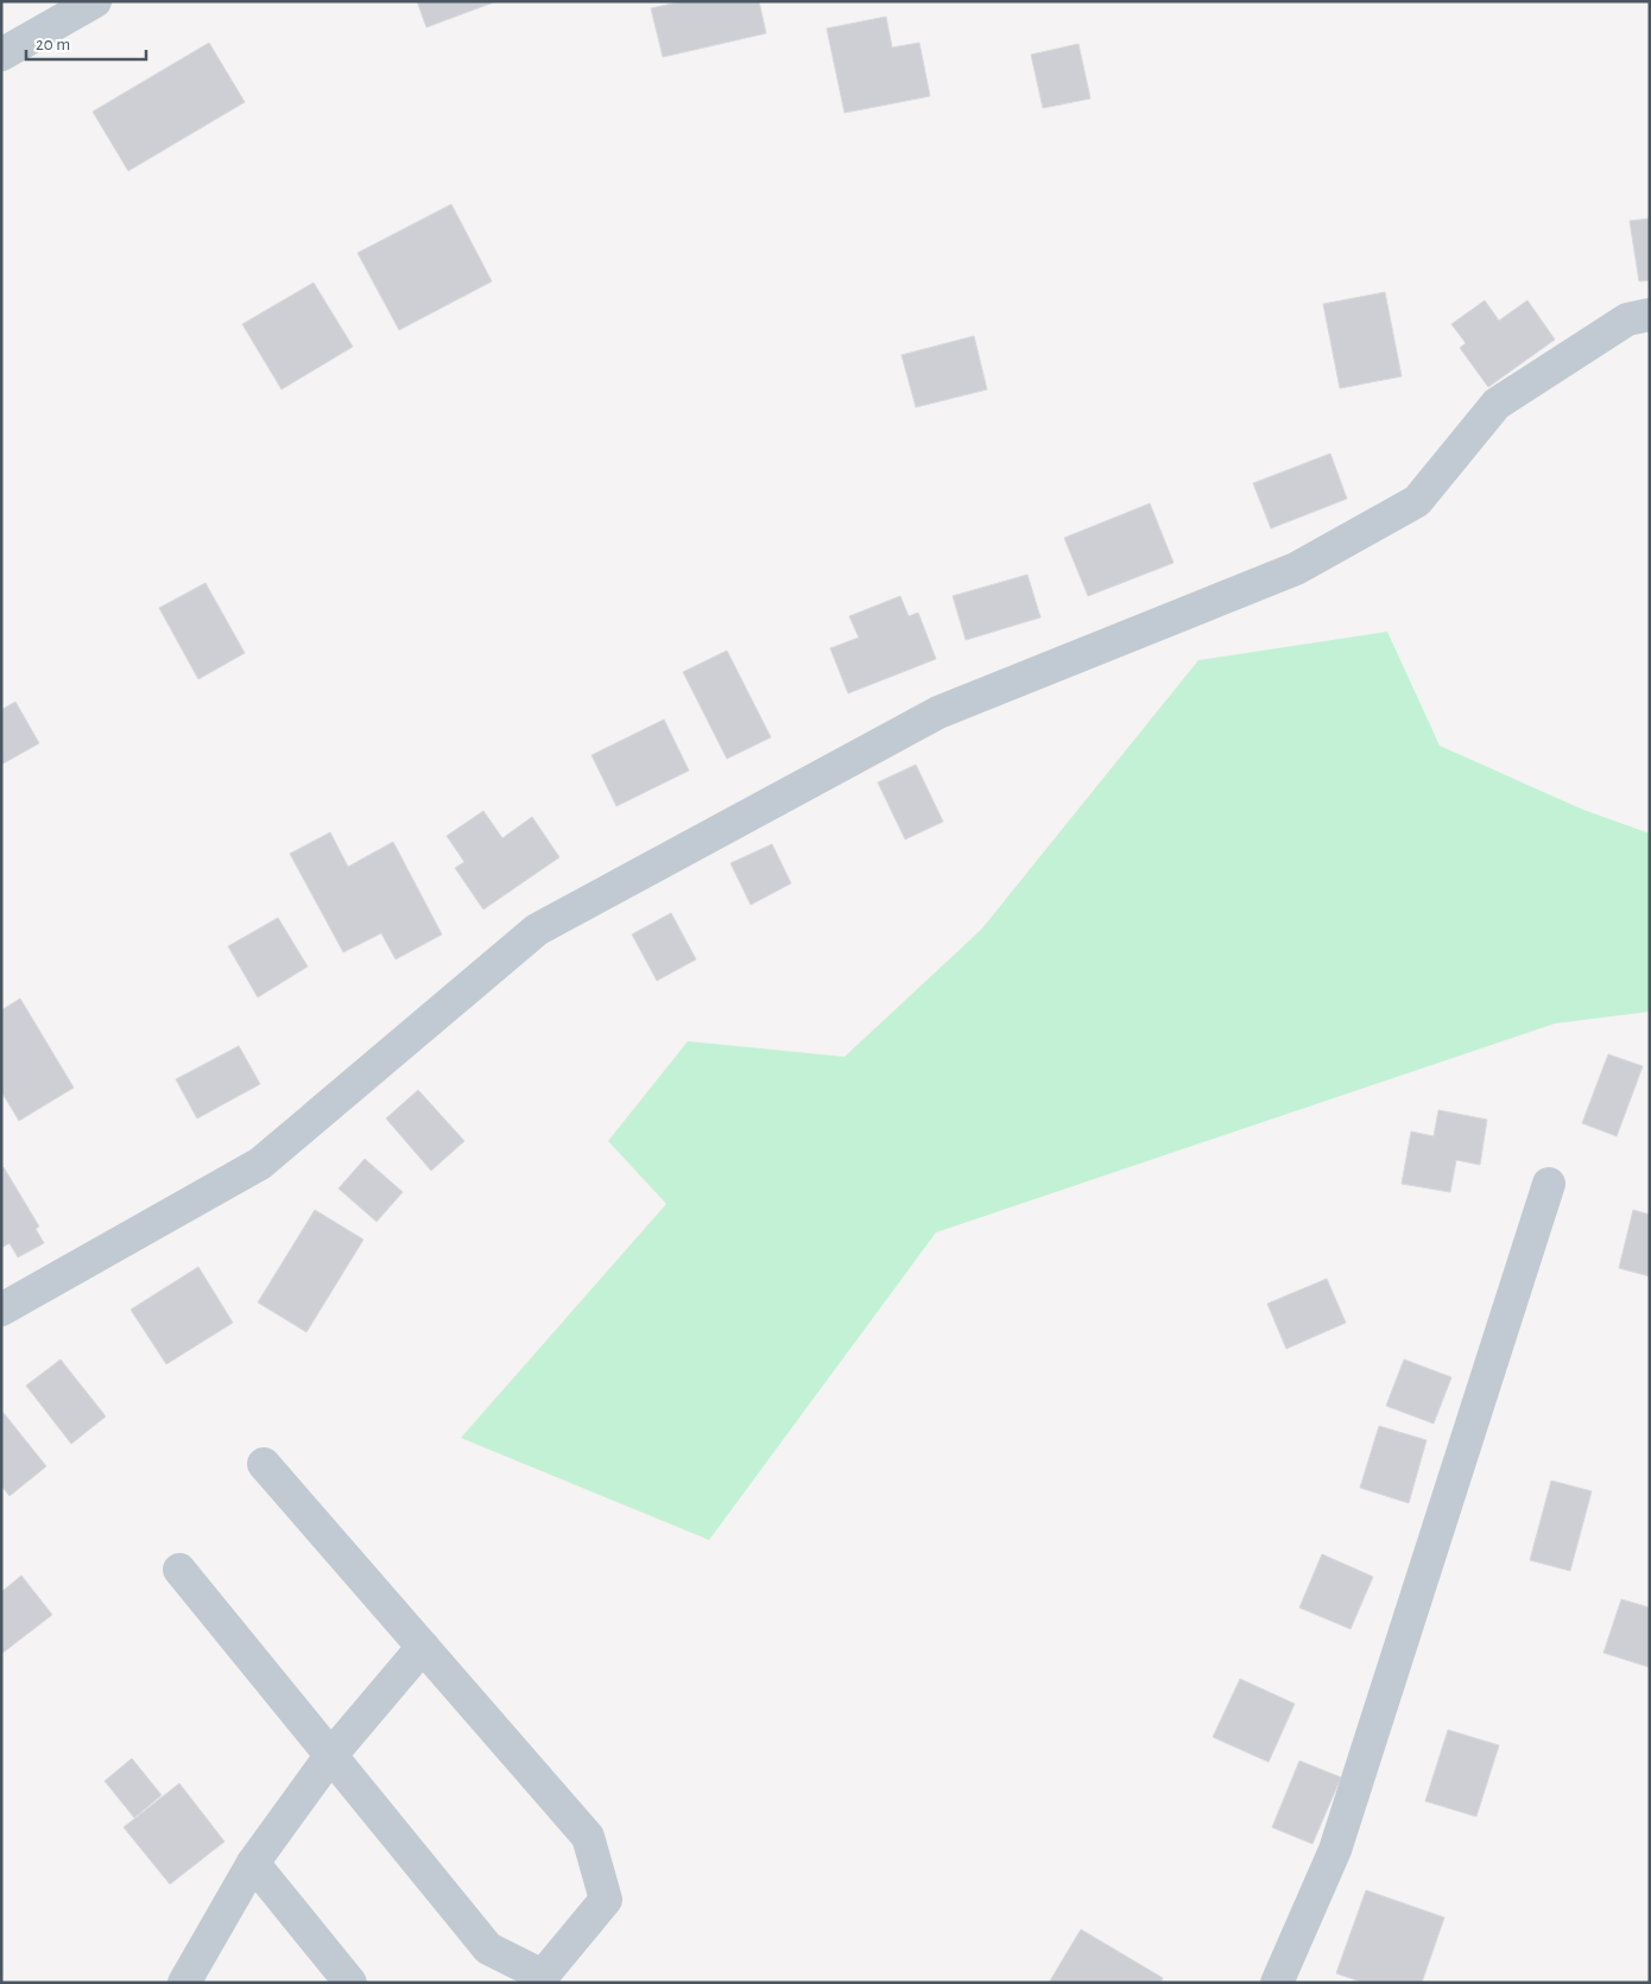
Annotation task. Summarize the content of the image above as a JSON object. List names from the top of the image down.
{
  "scale_bar": "20 m"
}
